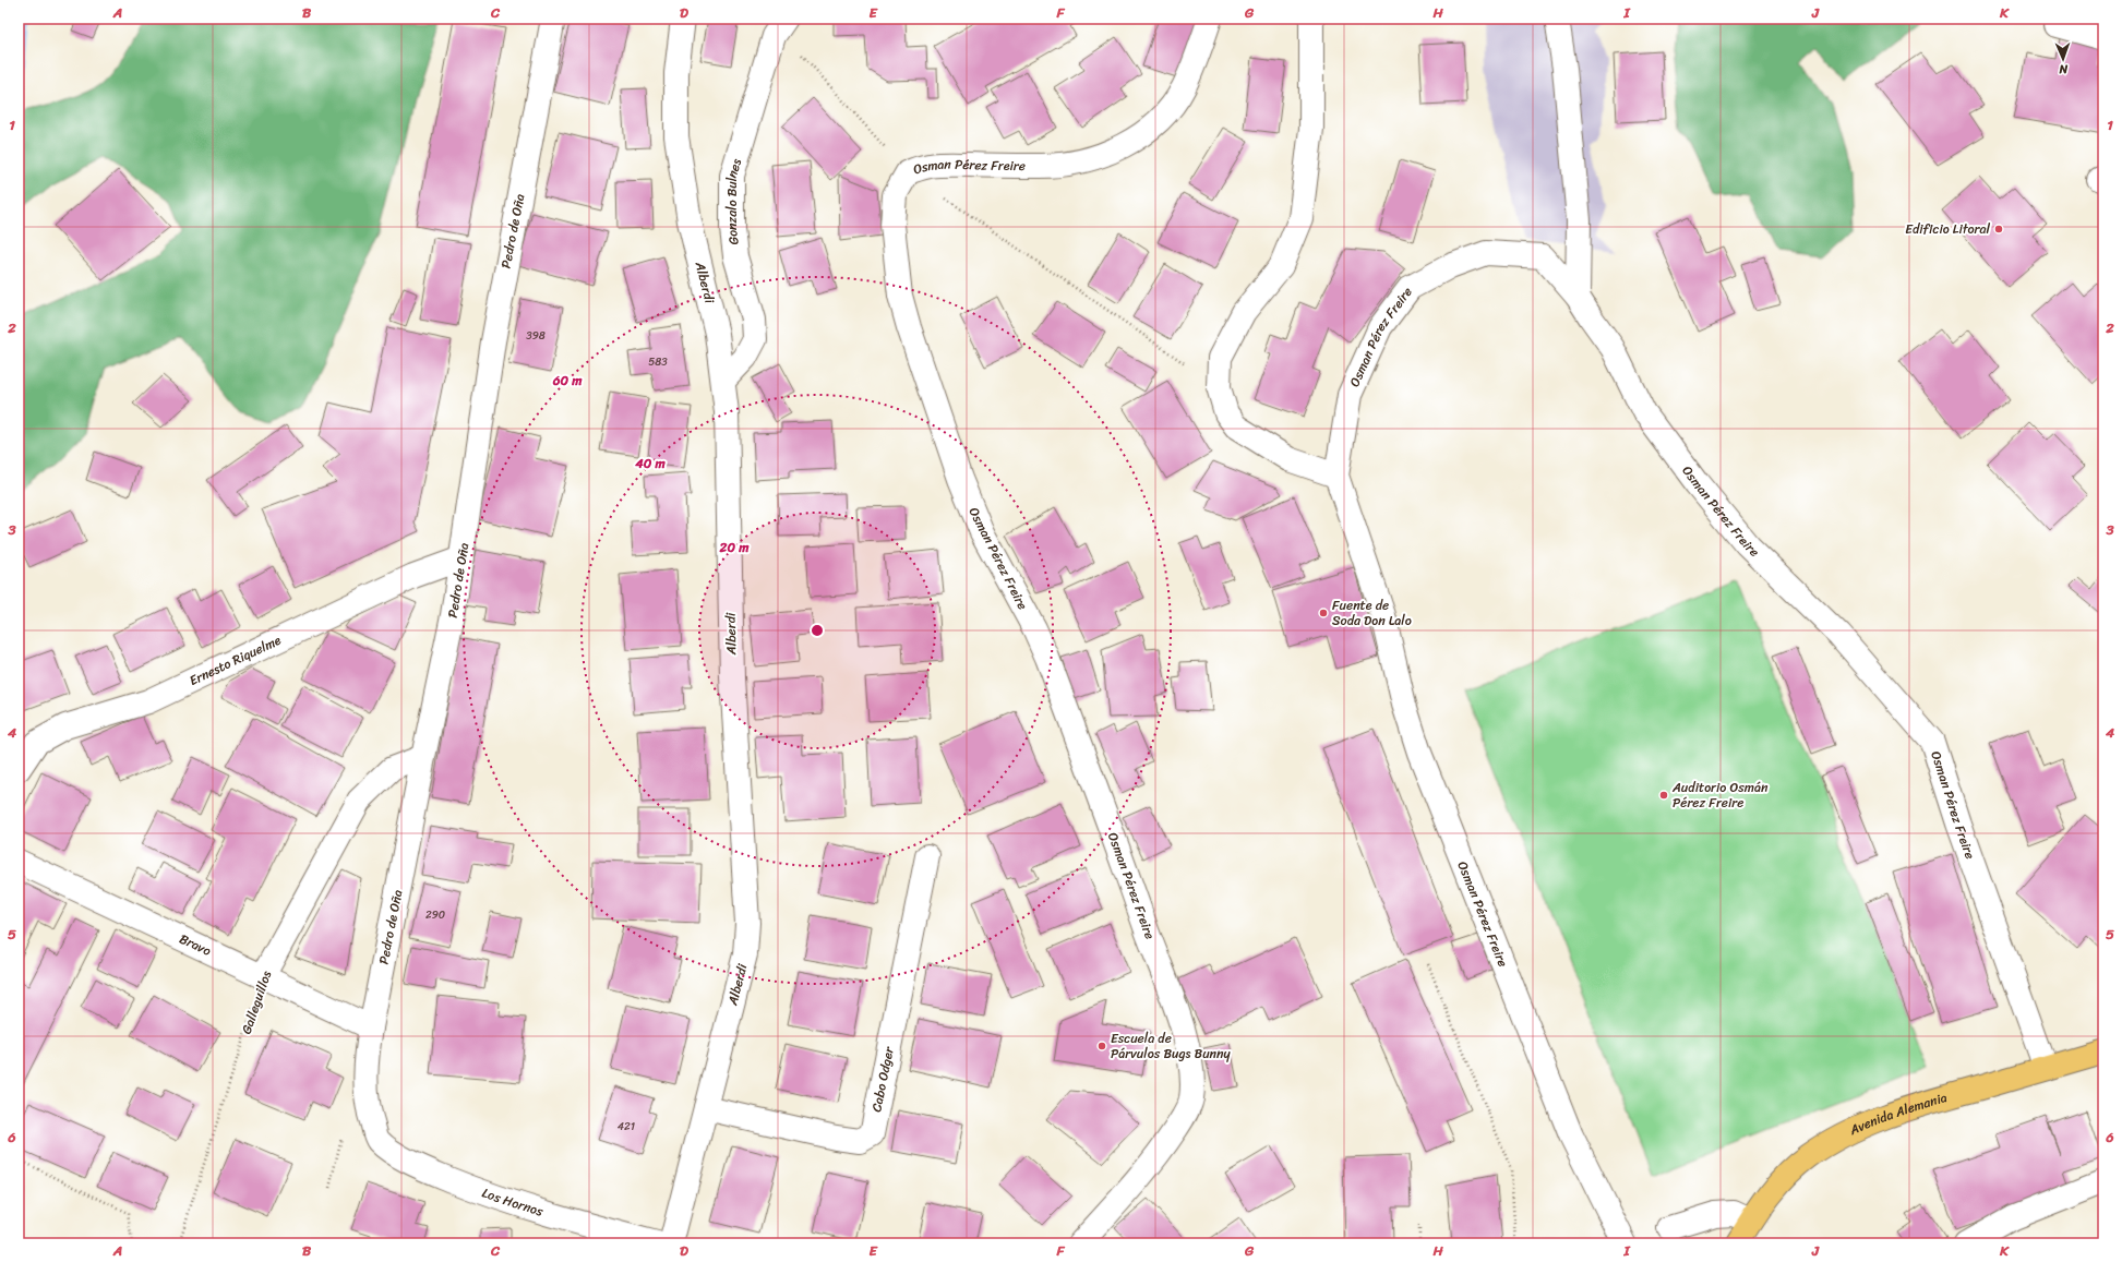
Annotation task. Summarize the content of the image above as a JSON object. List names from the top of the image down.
{
  "streets": {
    "main road": ["Avenida Alemania"],
    "street": [
      "Osman Pérez Freire",
      "Gonzalo Bulnes",
      "Pedro de Oña",
      "Alberdi",
      "Ernesto Riquelme",
      "Bravo",
      "Galleguillos",
      "Cabo Odger",
      "Los Hornos"
    ]
  },
  "crossings": [
    ["Osman Pérez Freire", "Avenida Alemania"],
    ["Gonzalo Bulnes", "Alberdi"],
    ["Pedro de Oña", "Ernesto Riquelme"],
    ["Pedro de Oña", "Bravo"],
    ["Pedro de Oña", "Galleguillos"],
    ["Pedro de Oña", "Los Hornos"],
    ["Alberdi", "Cabo Odger"],
    ["Bravo", "Galleguillos"]
  ],
  "places": [
    "Edificio Litoral",
    "Fuente de Soda Don Lalo",
    "Auditorio Osmán Pérez Freire",
    "Escuela de Párvulos Bugs Bunny"
  ],
  "house_numbers": [
    "398",
    "583",
    "290",
    "421"
  ],
  "north": "bottom",
  "grid": {
    "columns": [
      "A",
      "B",
      "C",
      "D",
      "E",
      "F",
      "G",
      "H",
      "I",
      "J",
      "K"
    ],
    "rows": [
      "1",
      "2",
      "3",
      "4",
      "5",
      "6"
    ]
  },
  "rings": ["60 m", "40 m", "20 m"]
}
